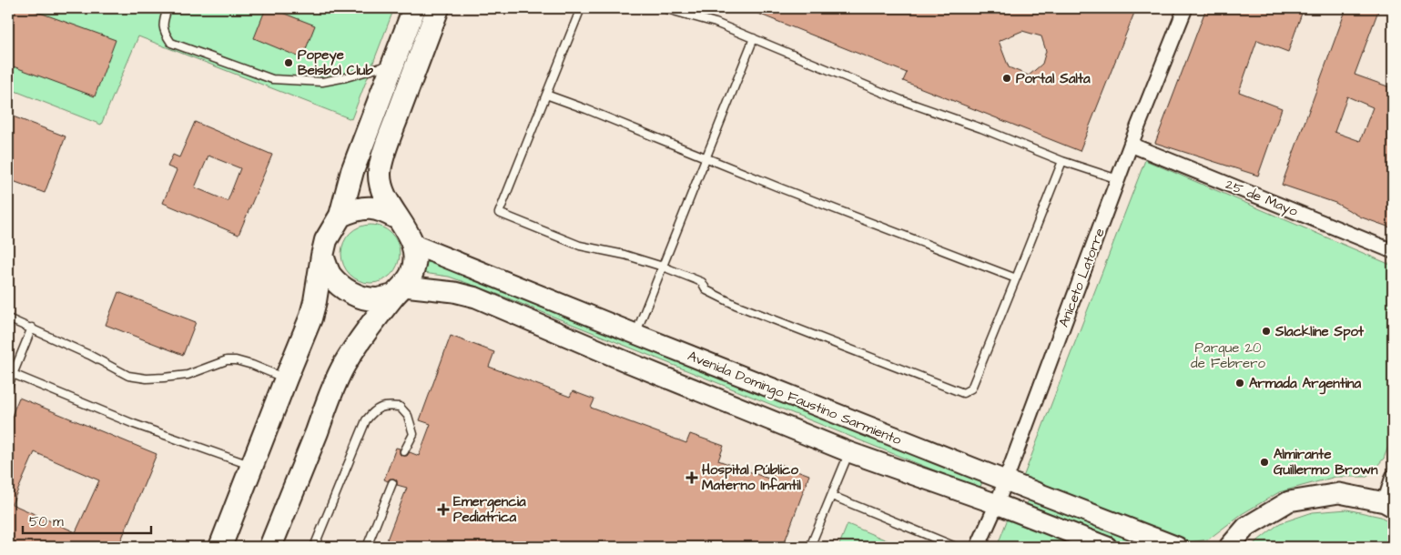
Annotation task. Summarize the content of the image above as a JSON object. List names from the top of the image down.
{
  "streets": {
    "main road": ["Avenida Domingo Faustino Sarmiento"],
    "street": ["25 de Mayo", "Aniceto Latorre"]
  },
  "crossings": [
    ["25 de Mayo", "Aniceto Latorre"],
    ["Aniceto Latorre", "Avenida Domingo Faustino Sarmiento"]
  ],
  "parks": ["Parque 20 de Febrero"],
  "places": {
    "other": [
      "Popeye Beisbol Club",
      "Portal Salta",
      "Slackline Spot",
      "Armada Argentina",
      "Almirante Guillermo Brown"
    ],
    "health": ["Hospital Público Materno Infantil", "Emergencia Pediatrica"]
  },
  "scale_bar": "50 m"
}
